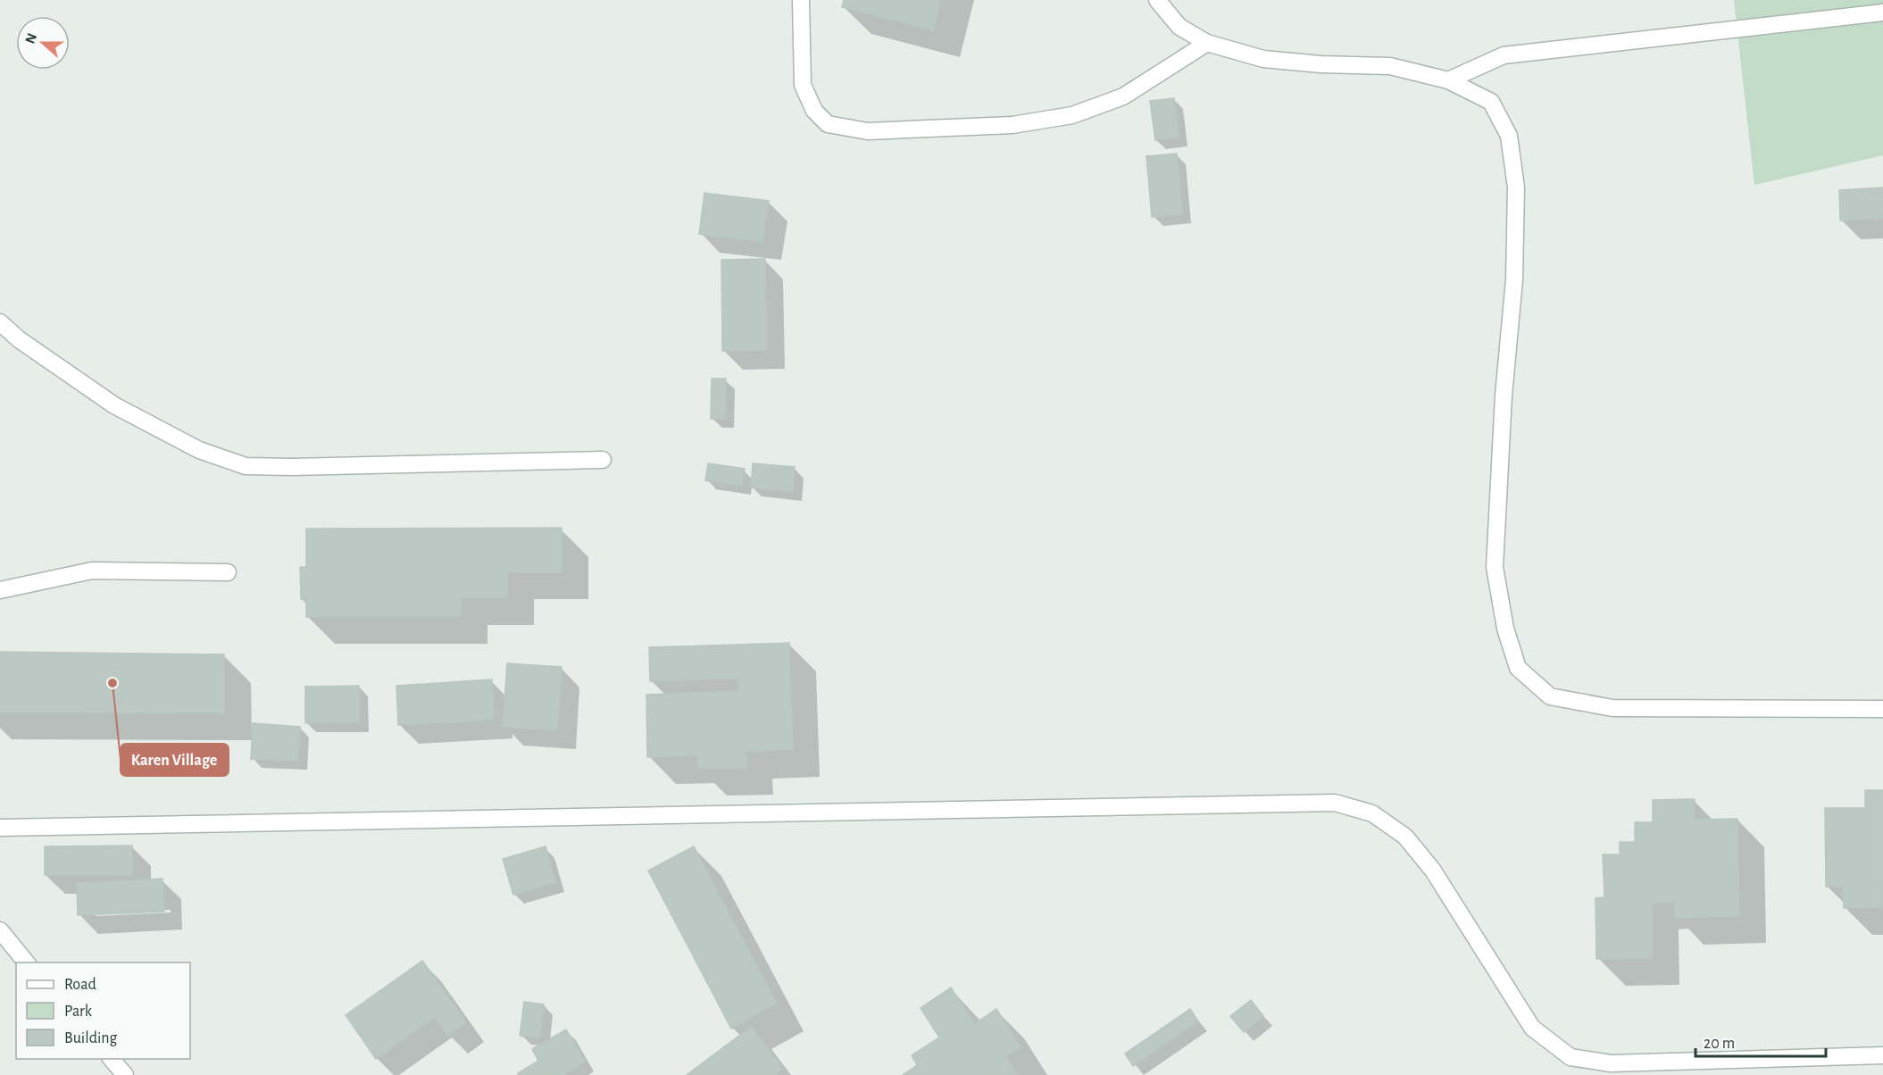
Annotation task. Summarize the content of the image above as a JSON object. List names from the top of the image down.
{
  "places": ["Karen Village"],
  "legend": ["Road", "Park", "Building"],
  "scale_bar": "20 m",
  "north": "left"
}
